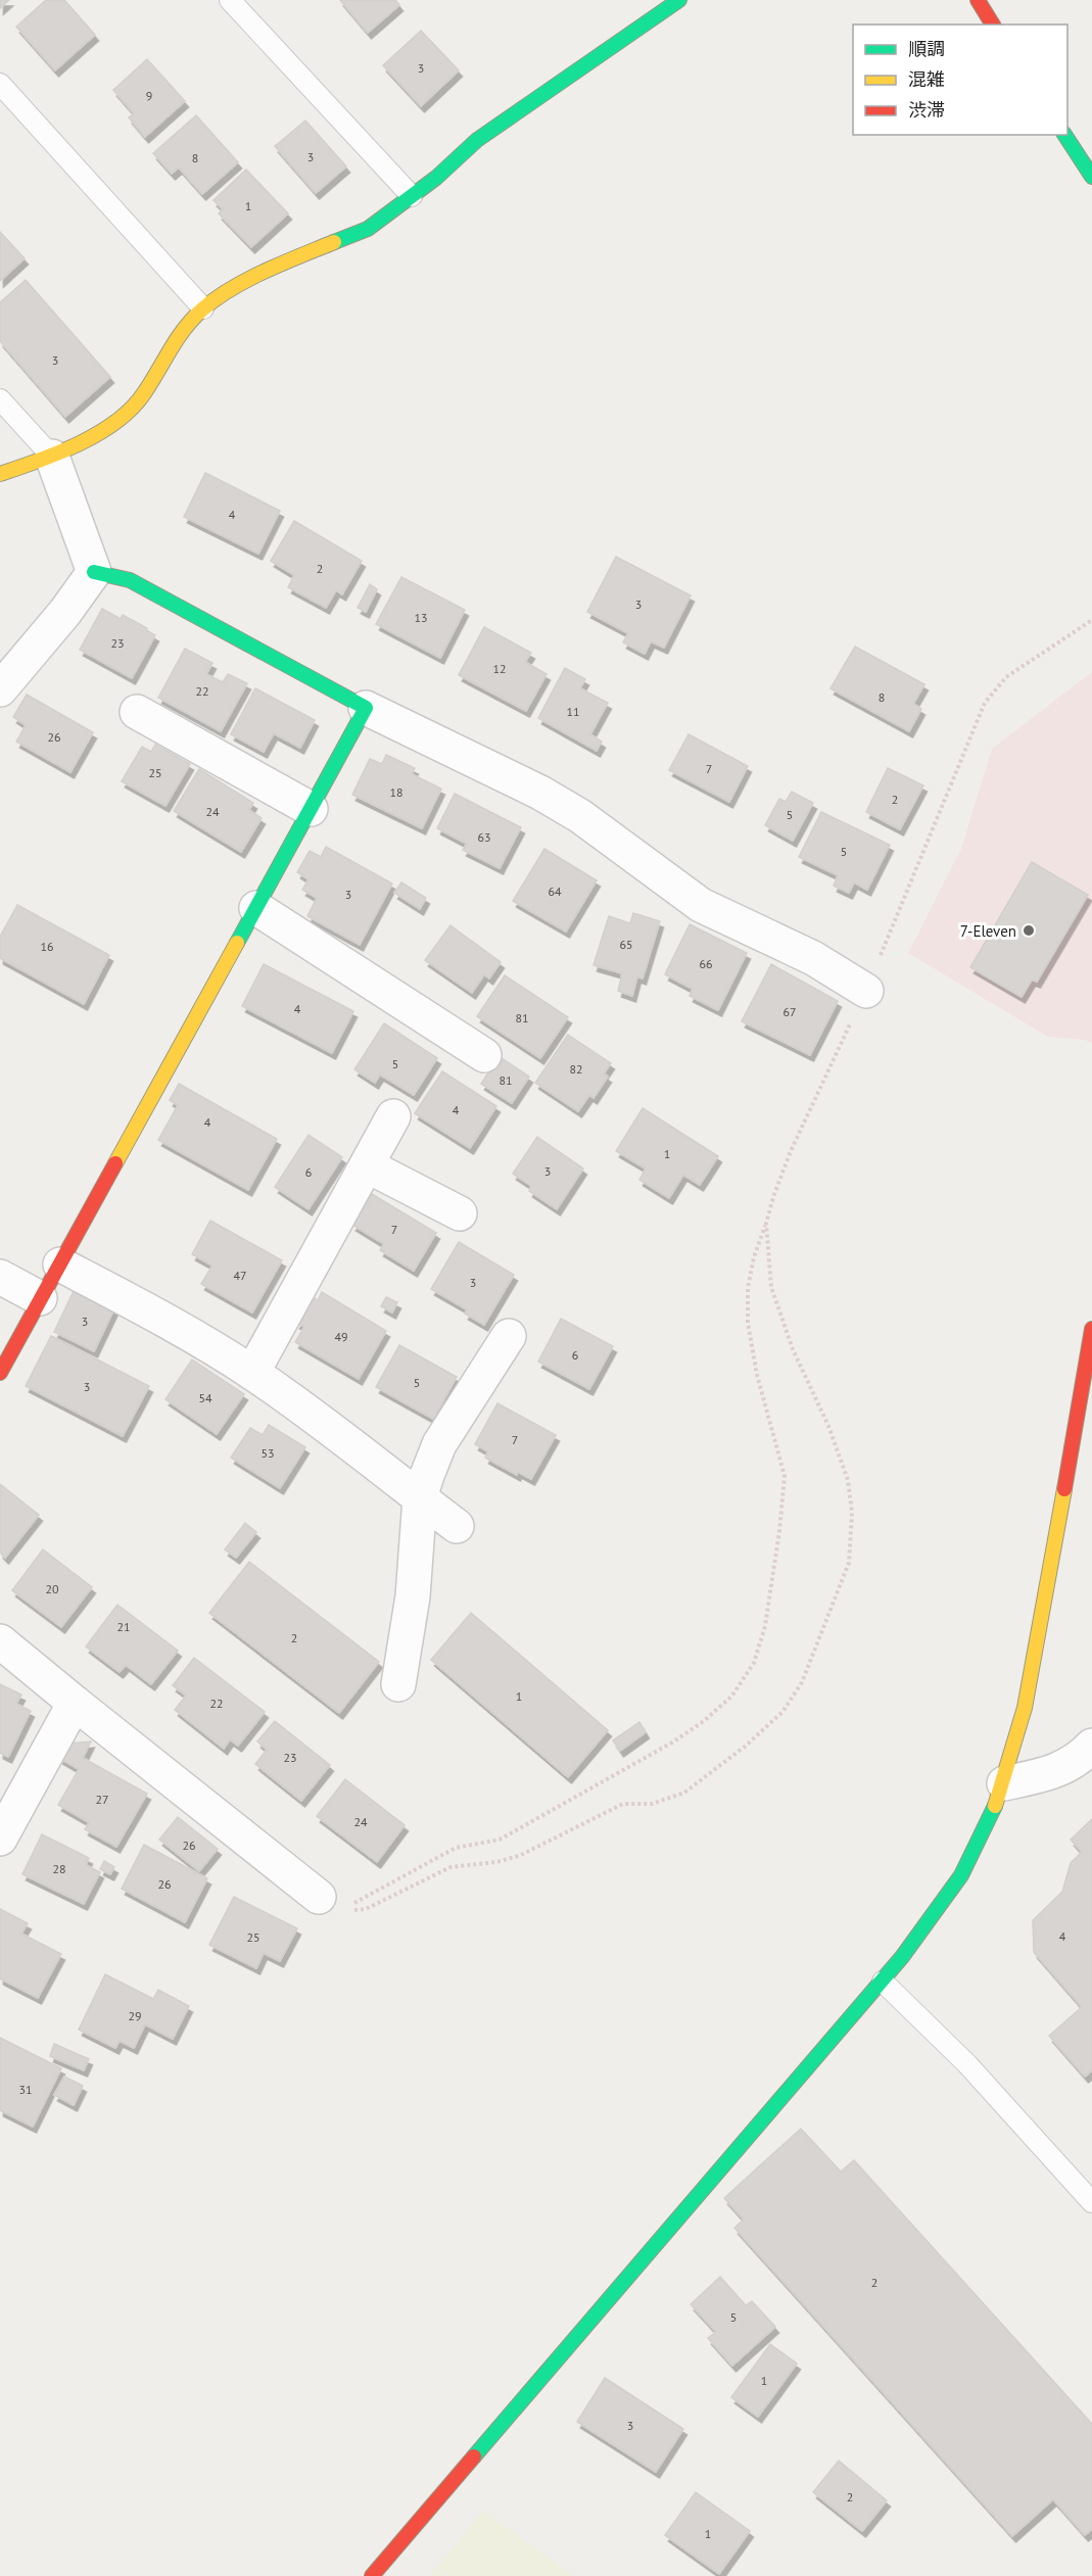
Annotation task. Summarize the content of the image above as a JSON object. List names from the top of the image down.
{
  "places": ["7-Eleven"],
  "house_numbers": [
    "3",
    "9",
    "3",
    "8",
    "1",
    "3",
    "4",
    "2",
    "3",
    "13",
    "23",
    "12",
    "22",
    "8",
    "11",
    "26",
    "7",
    "25",
    "18",
    "2",
    "24",
    "5",
    "63",
    "5",
    "64",
    "3",
    "65",
    "16",
    "66",
    "4",
    "67",
    "81",
    "5",
    "82",
    "81",
    "4",
    "4",
    "1",
    "3",
    "6",
    "7",
    "47",
    "3",
    "3",
    "49",
    "6",
    "5",
    "3",
    "54",
    "7",
    "53",
    "20",
    "21",
    "2",
    "1",
    "22",
    "23",
    "27",
    "24",
    "26",
    "28",
    "26",
    "4",
    "25",
    "29",
    "31",
    "2",
    "5",
    "1",
    "3",
    "2",
    "1"
  ],
  "legend": ["順調", "混雑", "渋滞"]
}
